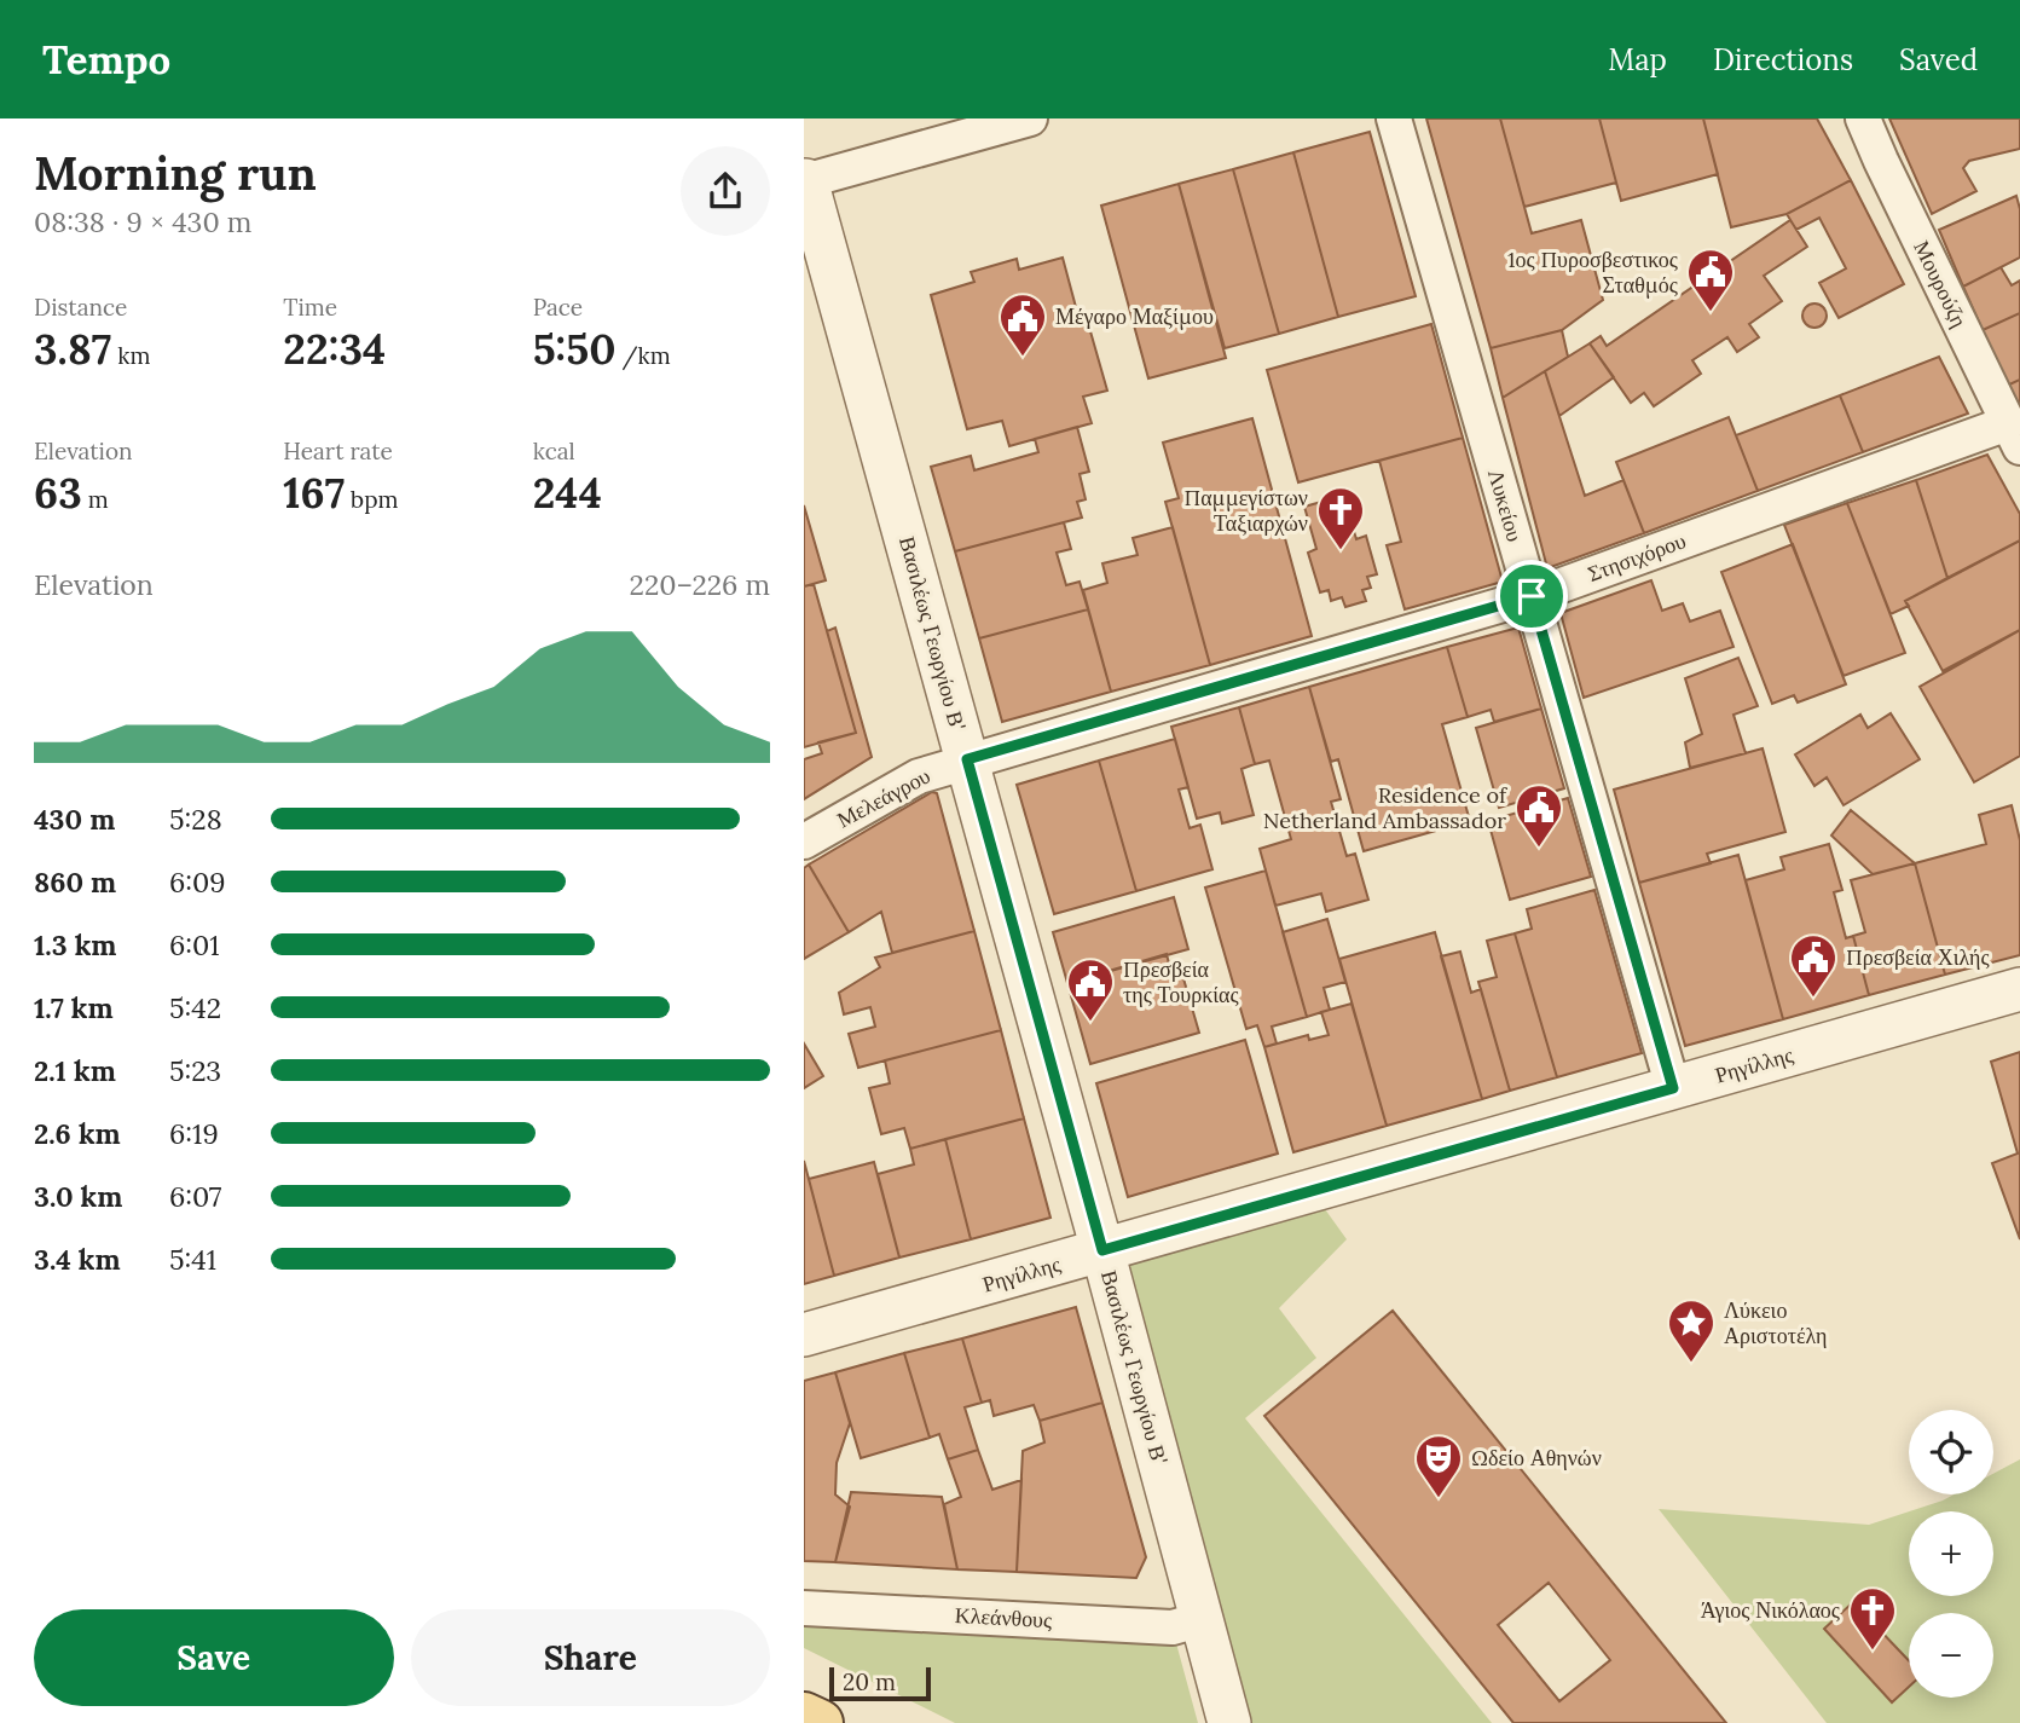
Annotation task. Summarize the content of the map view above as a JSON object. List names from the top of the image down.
{
  "streets": {
    "street": [
      "Μουρούζη",
      "Λυκείου",
      "Στησιχόρου",
      "Βασιλέως Γεωργίου Β'",
      "Μελεάγρου",
      "Ρηγίλλης",
      "Κλεάνθους"
    ]
  },
  "crossings": [
    ["Μουρούζη", "Στησιχόρου"],
    ["Λυκείου", "Στησιχόρου"],
    ["Λυκείου", "Ρηγίλλης"],
    ["Στησιχόρου", "Βασιλέως Γεωργίου Β'"],
    ["Στησιχόρου", "Μελεάγρου"],
    ["Βασιλέως Γεωργίου Β'", "Μελεάγρου"],
    ["Βασιλέως Γεωργίου Β'", "Ρηγίλλης"],
    ["Βασιλέως Γεωργίου Β'", "Κλεάνθους"]
  ],
  "places": {
    "public building": [
      "1ος Πυροσβεστικος Σταθμός",
      "Μέγαρο Μαξίμου",
      "Residence of Netherland Ambassador",
      "Πρεσβεία Χιλής",
      "Πρεσβεία της Τουρκίας"
    ],
    "church": ["Παμμεγίστων Ταξιαρχών", "Άγιος Νικόλαος"],
    "place": ["Λύκειο Αριστοτέλη"],
    "theatre": ["Ωδείο Αθηνών"]
  },
  "scale_bar": "20 m",
  "page": {
    "header": "Tempo",
    "nav": ["Map", "Directions", "Saved"],
    "heading": ["Morning run", "08:38 · 9 × 430 m"],
    "stats": [
      ["Distance", "3.87 km"],
      ["Time", "22:34"],
      ["Pace", "5:50 /km"],
      ["Elevation", "63 m"],
      ["Heart rate", "167 bpm"],
      ["kcal", "244"]
    ],
    "chart": ["Elevation", "220–226 m"],
    "list": [
      {
        "name": "430 m",
        "note": "5:28"
      },
      {
        "name": "860 m",
        "note": "6:09"
      },
      {
        "name": "1.3 km",
        "note": "6:01"
      },
      {
        "name": "1.7 km",
        "note": "5:42"
      },
      {
        "name": "2.1 km",
        "note": "5:23"
      },
      {
        "name": "2.6 km",
        "note": "6:19"
      },
      {
        "name": "3.0 km",
        "note": "6:07"
      },
      {
        "name": "3.4 km",
        "note": "5:41"
      }
    ],
    "map_buttons": ["+", "−"],
    "buttons": ["Save", "Share"],
    "scale": "20 m"
  }
}
